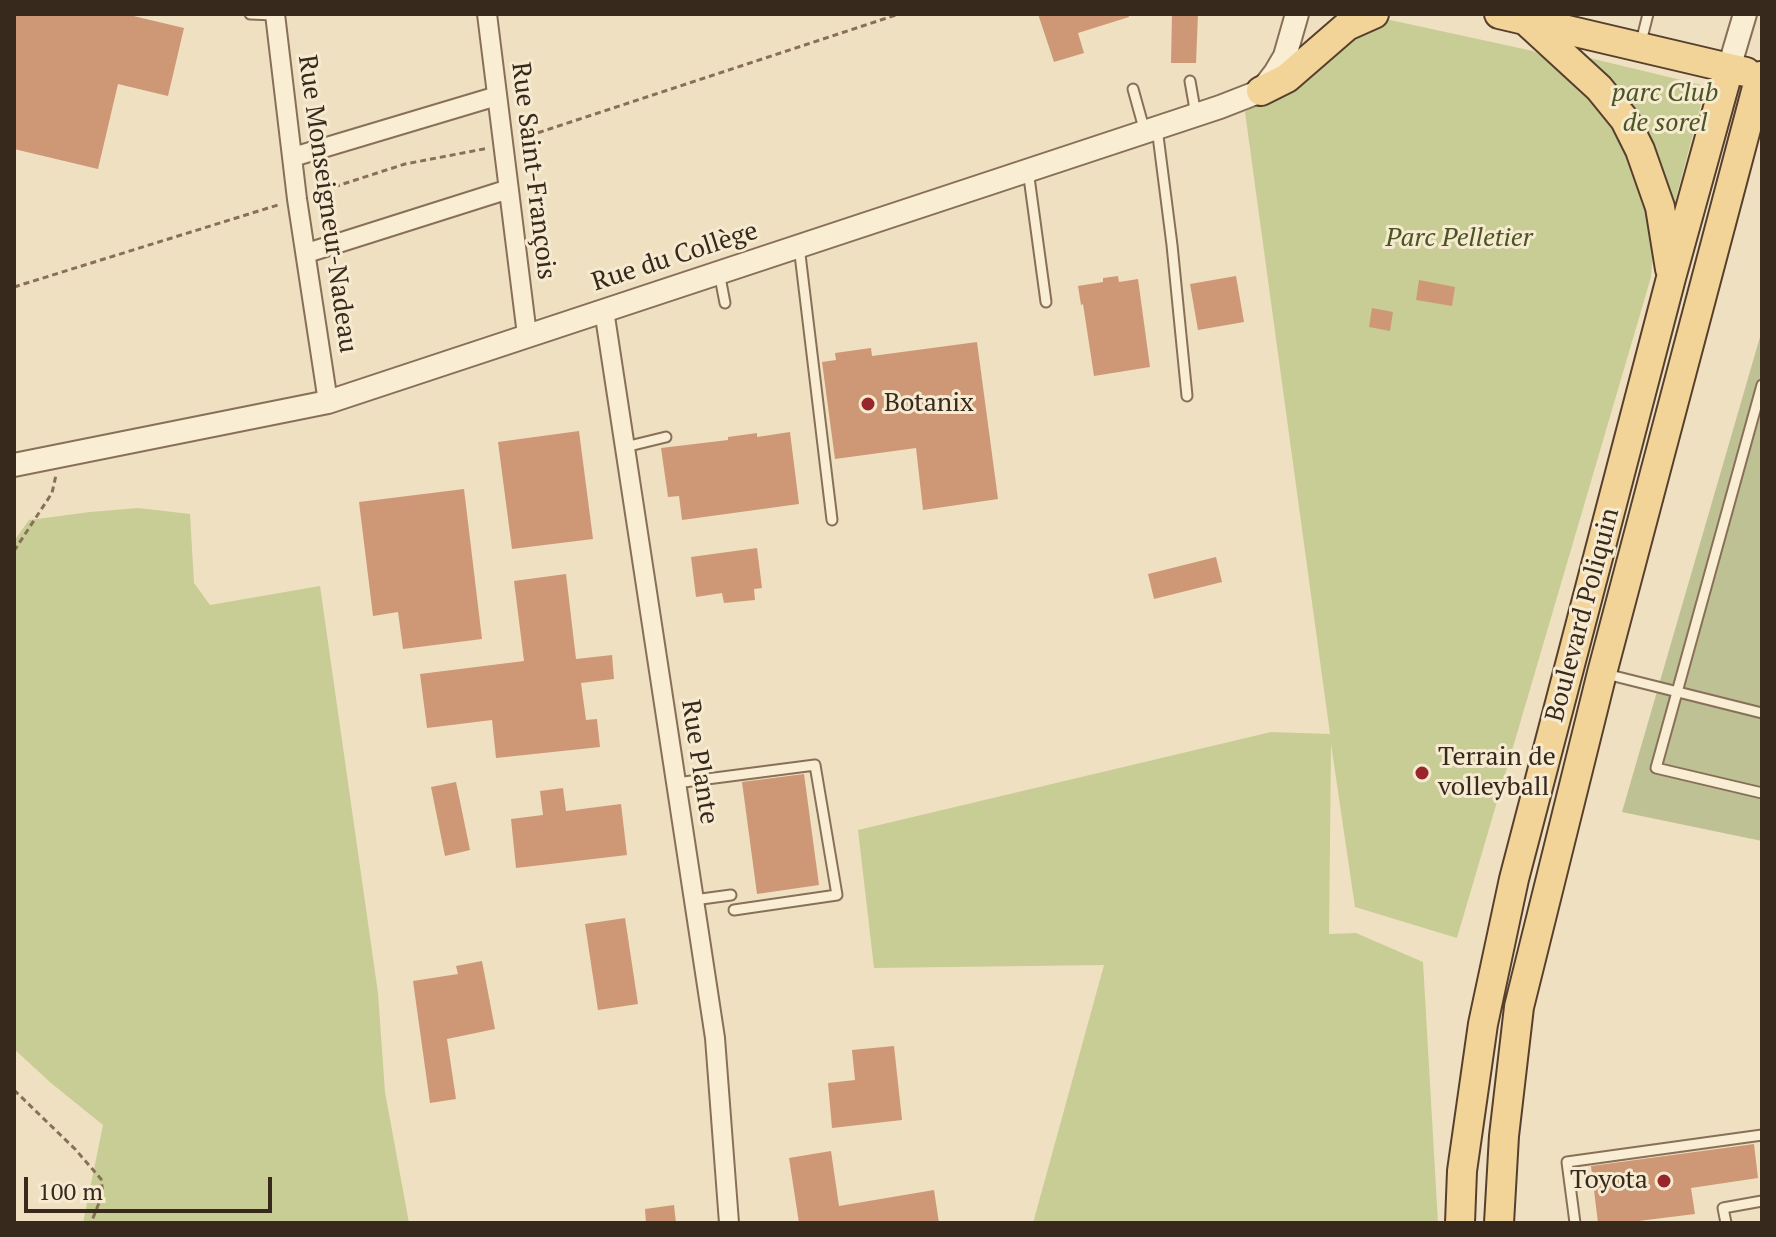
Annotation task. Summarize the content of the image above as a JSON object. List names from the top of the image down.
{
  "streets": {
    "main road": ["Boulevard Poliquin"],
    "street": [
      "Rue Saint-François",
      "Rue Monseigneur-Nadeau",
      "Rue du Collège",
      "Rue Plante"
    ]
  },
  "crossings": [
    ["Rue Saint-François", "Rue du Collège"],
    ["Rue Monseigneur-Nadeau", "Rue du Collège"],
    ["Rue du Collège", "Rue Plante"]
  ],
  "parks": ["parc Club de sorel", "Parc Pelletier"],
  "places": ["Botanix", "Terrain de volleyball", "Toyota"],
  "scale_bar": "100 m"
}
